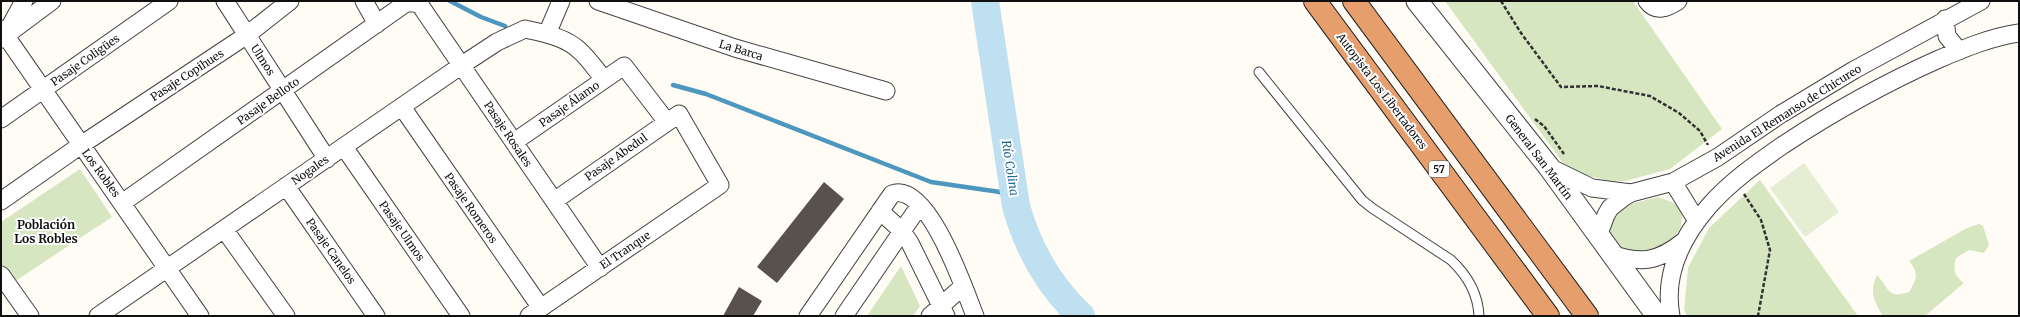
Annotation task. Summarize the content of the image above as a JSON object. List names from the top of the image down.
{
  "streets": {
    "highway": ["Autopista Los Libertadores", "57"],
    "street": [
      "La Barca",
      "Pasaje Coligües",
      "Ulmos",
      "Pasaje Copihues",
      "Pasaje Belloto",
      "Pasaje Álamo",
      "Avenida El Remanso de Chicureo",
      "Pasaje Rosales",
      "Pasaje Abedul",
      "General San Martín",
      "Nogales",
      "Los Robles",
      "Pasaje Romeros",
      "Pasaje Ulmos",
      "El Tranque",
      "Pasaje Canelos"
    ]
  },
  "crossings": [
    ["Pasaje Coligües", "Los Robles"],
    ["Ulmos", "Pasaje Copihues"],
    ["Ulmos", "Pasaje Belloto"],
    ["Ulmos", "Nogales"],
    ["Pasaje Copihues", "Los Robles"],
    ["Pasaje Belloto", "Pasaje Rosales"],
    ["Pasaje Belloto", "Los Robles"],
    ["Pasaje Álamo", "Pasaje Rosales"],
    ["Pasaje Álamo", "Pasaje Abedul"],
    ["Pasaje Álamo", "El Tranque"],
    ["Avenida El Remanso de Chicureo", "General San Martín"],
    ["Pasaje Rosales", "Pasaje Abedul"],
    ["Pasaje Rosales", "Nogales"],
    ["Pasaje Rosales", "El Tranque"],
    ["Pasaje Abedul", "El Tranque"],
    ["Nogales", "Los Robles"],
    ["Nogales", "Pasaje Romeros"],
    ["Nogales", "Pasaje Ulmos"],
    ["Nogales", "Pasaje Canelos"],
    ["Pasaje Romeros", "El Tranque"]
  ],
  "districts": ["Población Los Robles"],
  "water": ["Río Colina"]
}
